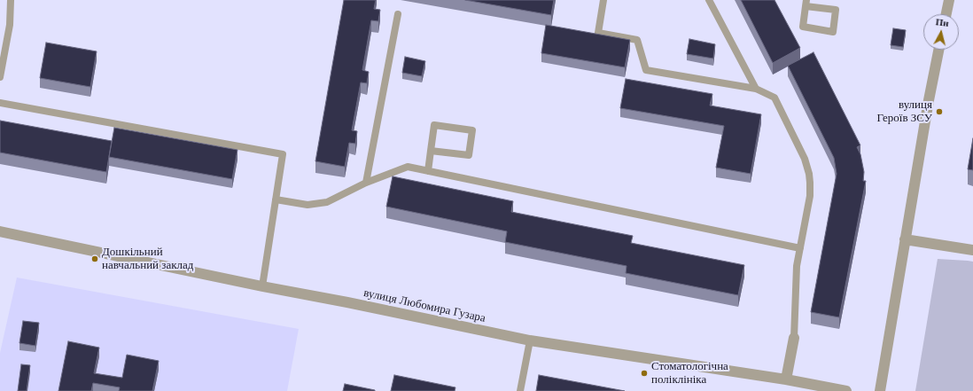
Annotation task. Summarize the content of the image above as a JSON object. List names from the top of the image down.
{
  "streets": {
    "street": ["вулиця Любомира Гузара"]
  },
  "places": ["вулиця Героїв ЗСУ", "Дошкільний навчальний заклад", "Стоматологічна поліклініка"],
  "north": "top"
}
